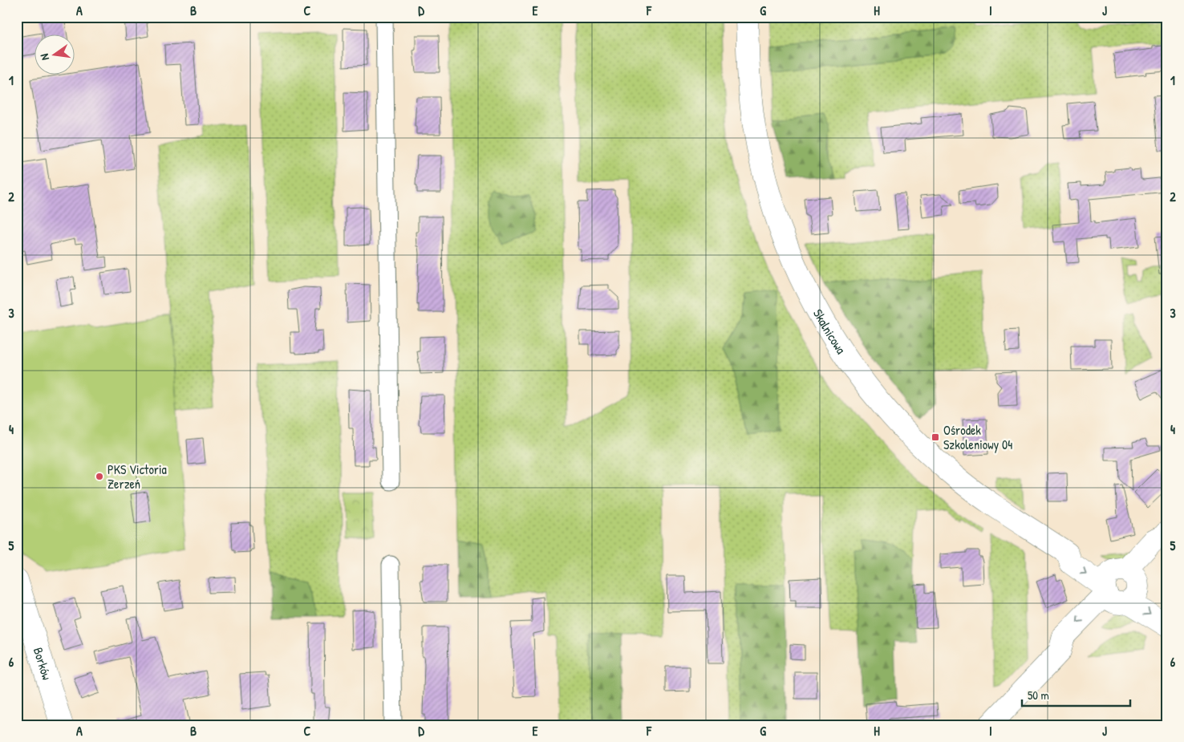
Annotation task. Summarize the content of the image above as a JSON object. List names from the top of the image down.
{
  "streets": {
    "street": ["Skalnicowa", "Borków"]
  },
  "places": {
    "transit": ["Ośrodek Szkoleniowy 04"],
    "other": ["PKS Victoria Zerzeń"]
  },
  "scale_bar": "50 m",
  "north": "left",
  "grid": {
    "columns": [
      "A",
      "B",
      "C",
      "D",
      "E",
      "F",
      "G",
      "H",
      "I",
      "J"
    ],
    "rows": [
      "1",
      "2",
      "3",
      "4",
      "5",
      "6"
    ]
  }
}
